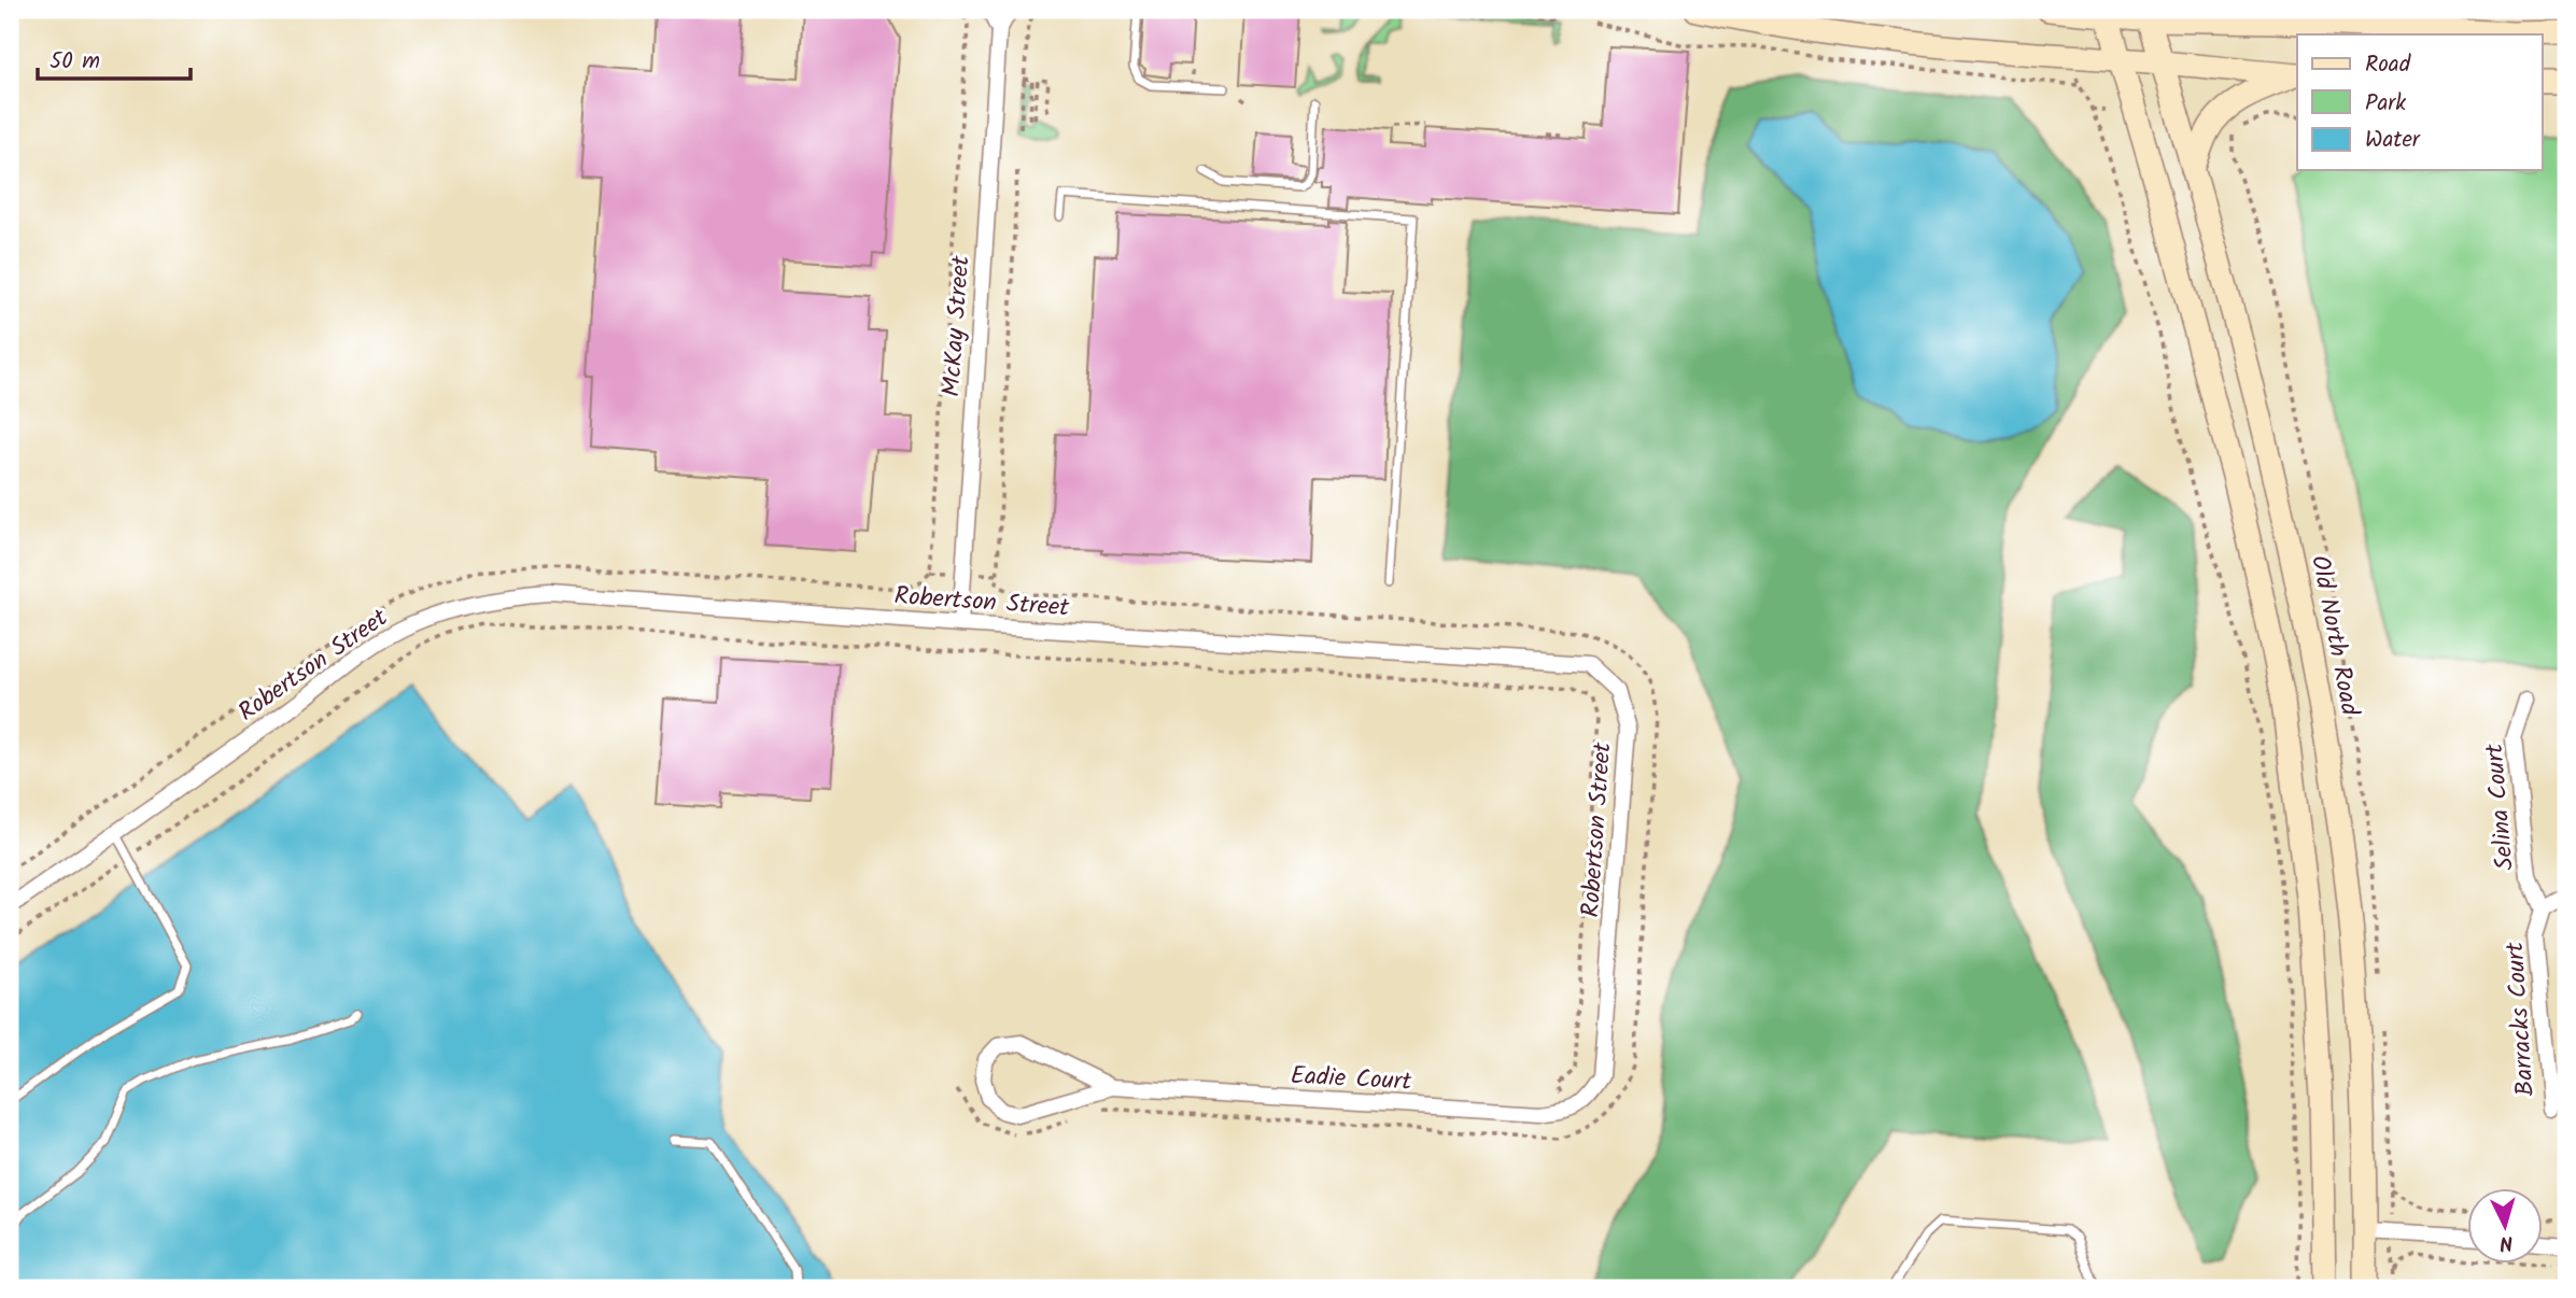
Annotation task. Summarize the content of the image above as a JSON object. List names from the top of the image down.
{
  "streets": {
    "main road": ["Old North Road"],
    "street": [
      "McKay Street",
      "Robertson Street",
      "Selina Court",
      "Barracks Court",
      "Eadie Court"
    ]
  },
  "crossings": [
    ["McKay Street", "Robertson Street"],
    ["Robertson Street", "Eadie Court"],
    ["Selina Court", "Barracks Court"]
  ],
  "legend": ["Road", "Park", "Water"],
  "scale_bar": "50 m",
  "north": "bottom"
}
